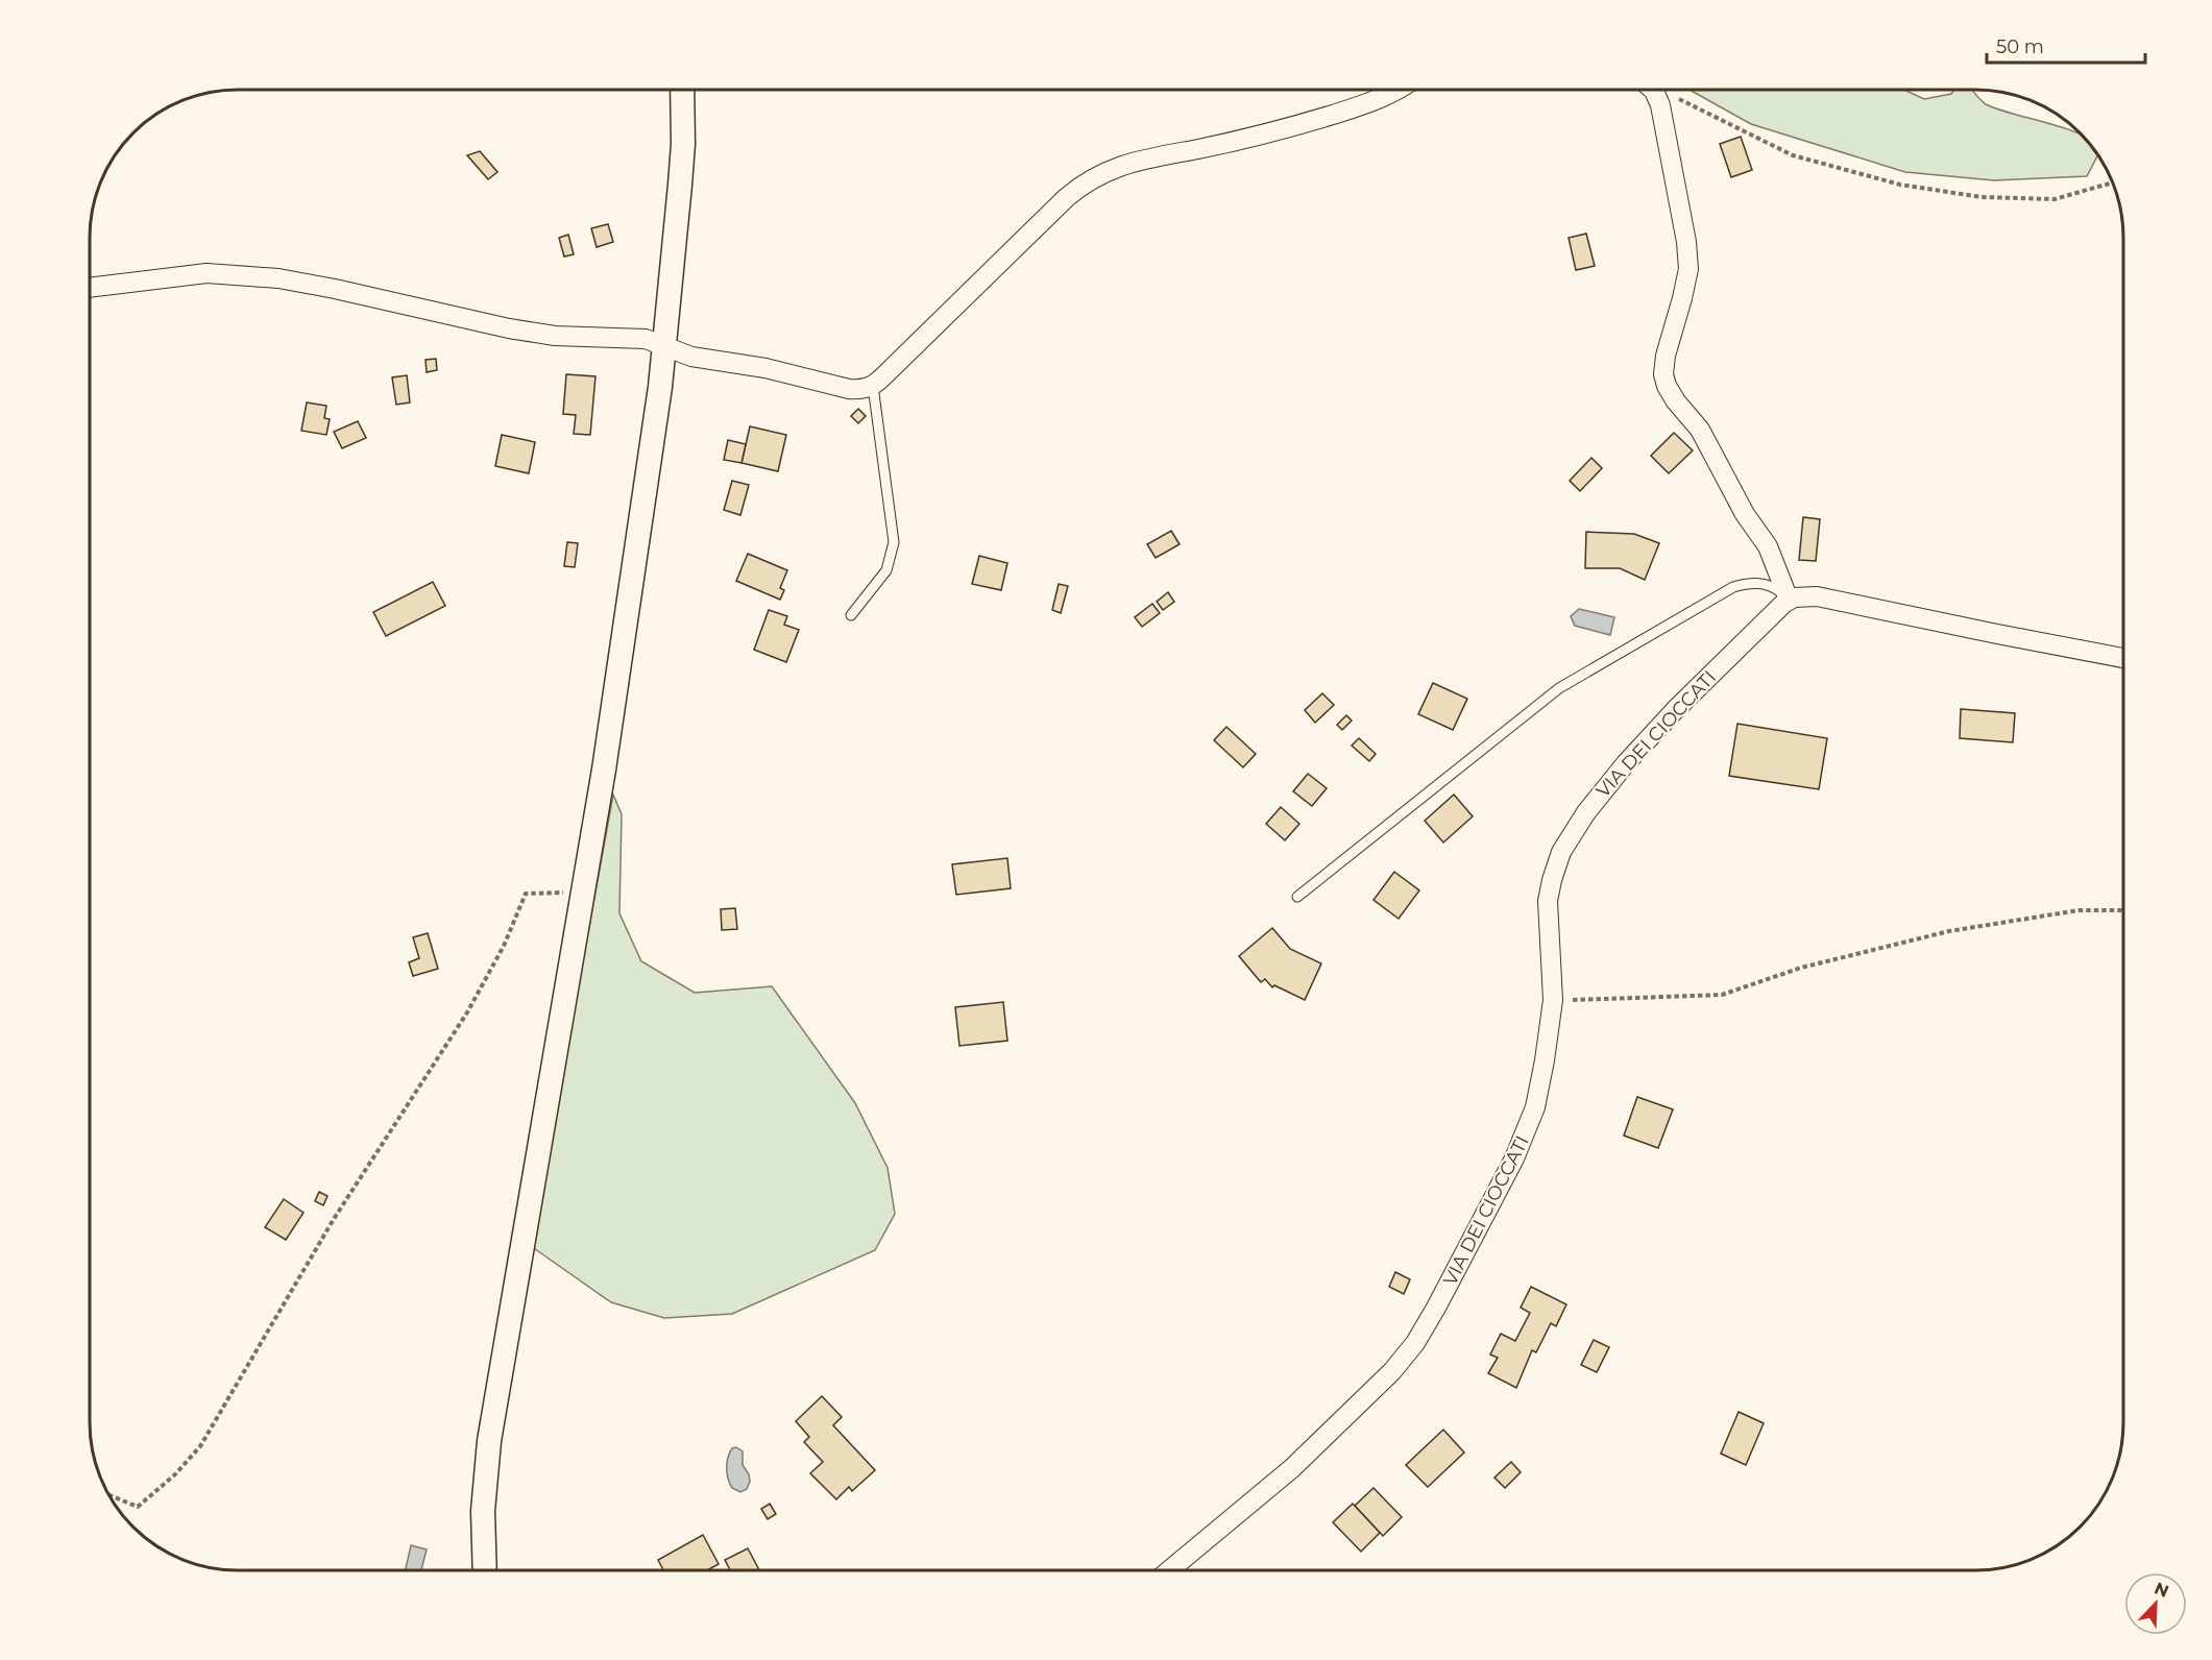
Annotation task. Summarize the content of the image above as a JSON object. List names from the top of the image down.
{
  "streets": {
    "street": ["VIA DEI CIOCCATI"]
  },
  "scale_bar": "50 m",
  "north": "top right"
}
